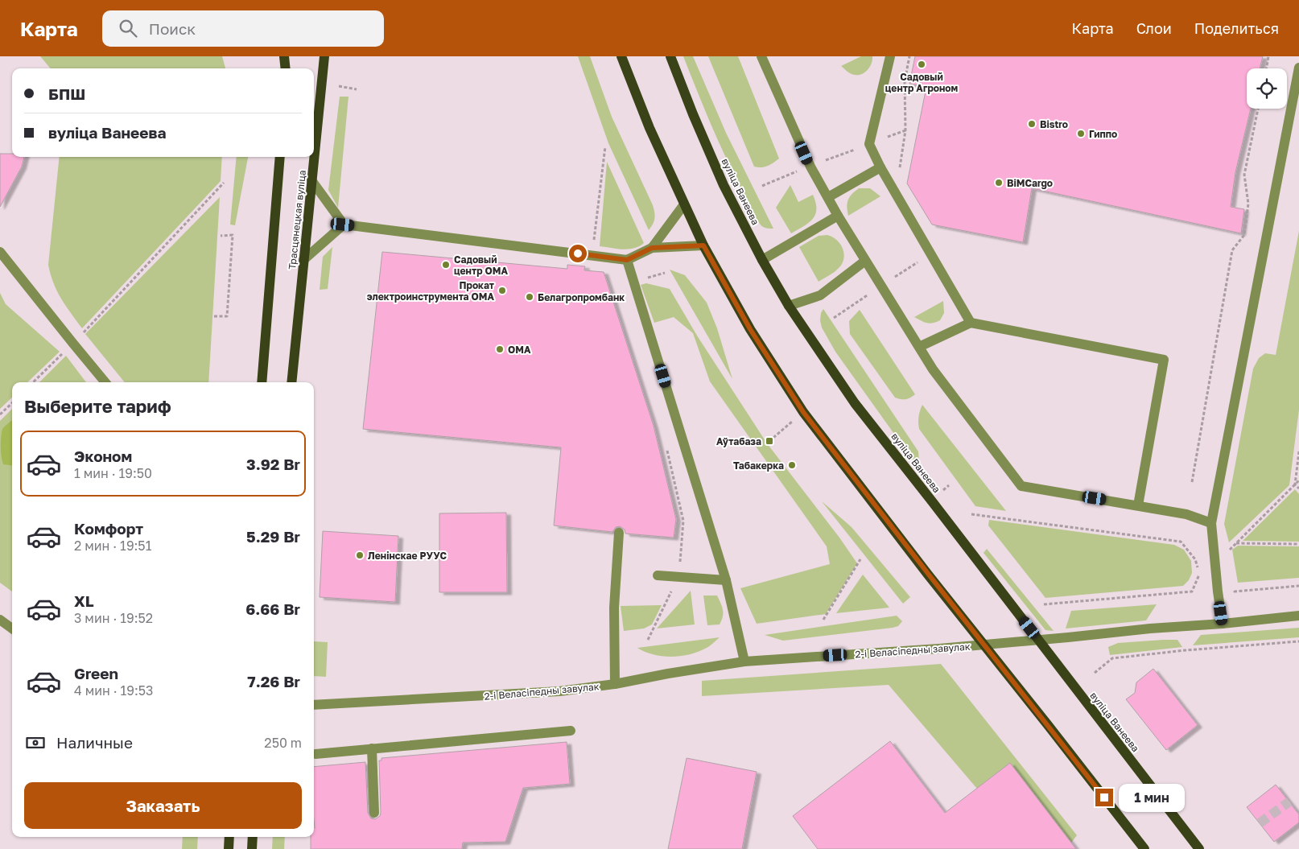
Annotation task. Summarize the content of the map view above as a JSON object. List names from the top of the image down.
{
  "streets": {
    "main road": ["вуліца Ванеева", "Трасцянецкая вуліца"],
    "street": ["2-і Веласіпедны завулак"]
  },
  "crossings": [
    ["вуліца Ванеева", "2-і Веласіпедны завулак"]
  ],
  "places": {
    "other": [
      "Садовый центр Агроном",
      "Bistro",
      "Гиппо",
      "BiMCargo",
      "Садовый центр ОМА",
      "Прокат электроинструмента ОМА",
      "Белагропромбанк",
      "ОМА",
      "Табакерка",
      "Ленінскае РУУС"
    ],
    "transit": ["Аўтабаза"]
  },
  "page": {
    "header": "Карта",
    "search": "Поиск",
    "nav": ["Карта", "Слои", "Поделиться"],
    "banner": ["БПШ", "вуліца Ванеева"],
    "heading": "Выберите тариф",
    "list": [
      {
        "name": "Эконом",
        "note": "1 мин · 19:50",
        "value": "3.92 Br"
      },
      {
        "name": "Комфорт",
        "note": "2 мин · 19:51",
        "value": "5.29 Br"
      },
      {
        "name": "XL",
        "note": "3 мин · 19:52",
        "value": "6.66 Br"
      },
      {
        "name": "Green",
        "note": "4 мин · 19:53",
        "value": "7.26 Br"
      }
    ],
    "pay": ["Наличные", "250 m"],
    "buttons": "Заказать",
    "bubble": "1 мин"
  }
}
